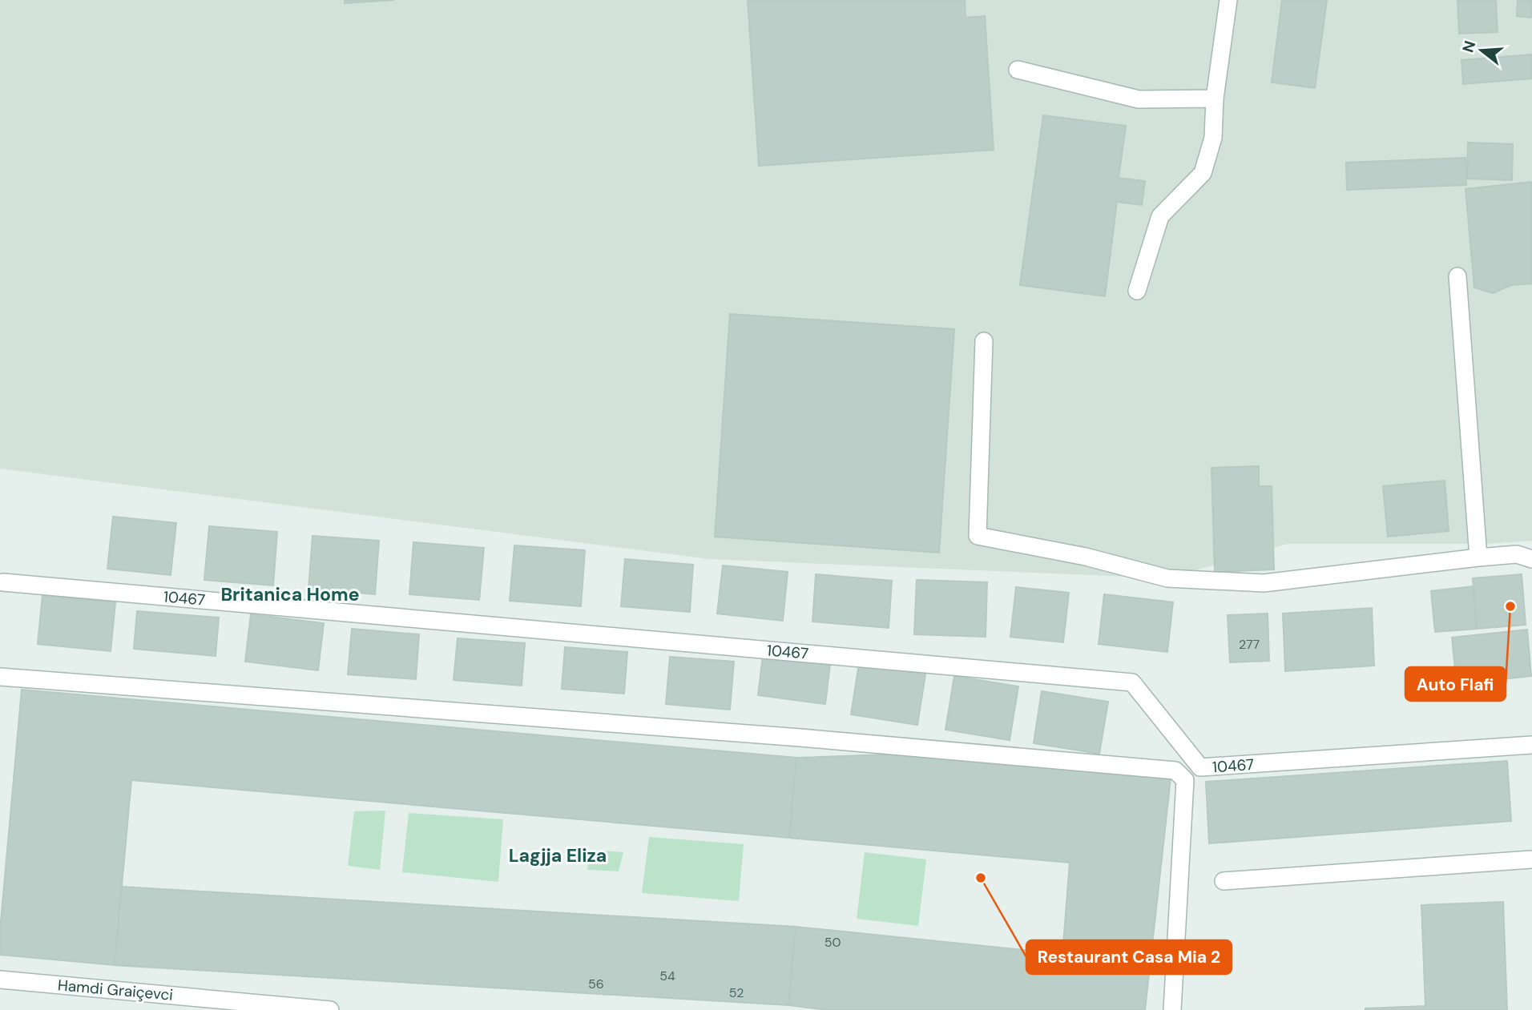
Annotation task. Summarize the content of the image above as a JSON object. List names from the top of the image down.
{
  "streets": {
    "street": ["10467", "Hamdi Graiçevci"]
  },
  "districts": ["Britanica Home", "Lagjja Eliza"],
  "places": ["Auto Flafi", "Restaurant Casa Mia 2"],
  "house_numbers": [
    "277",
    "50",
    "54",
    "56",
    "52"
  ],
  "north": "left"
}
